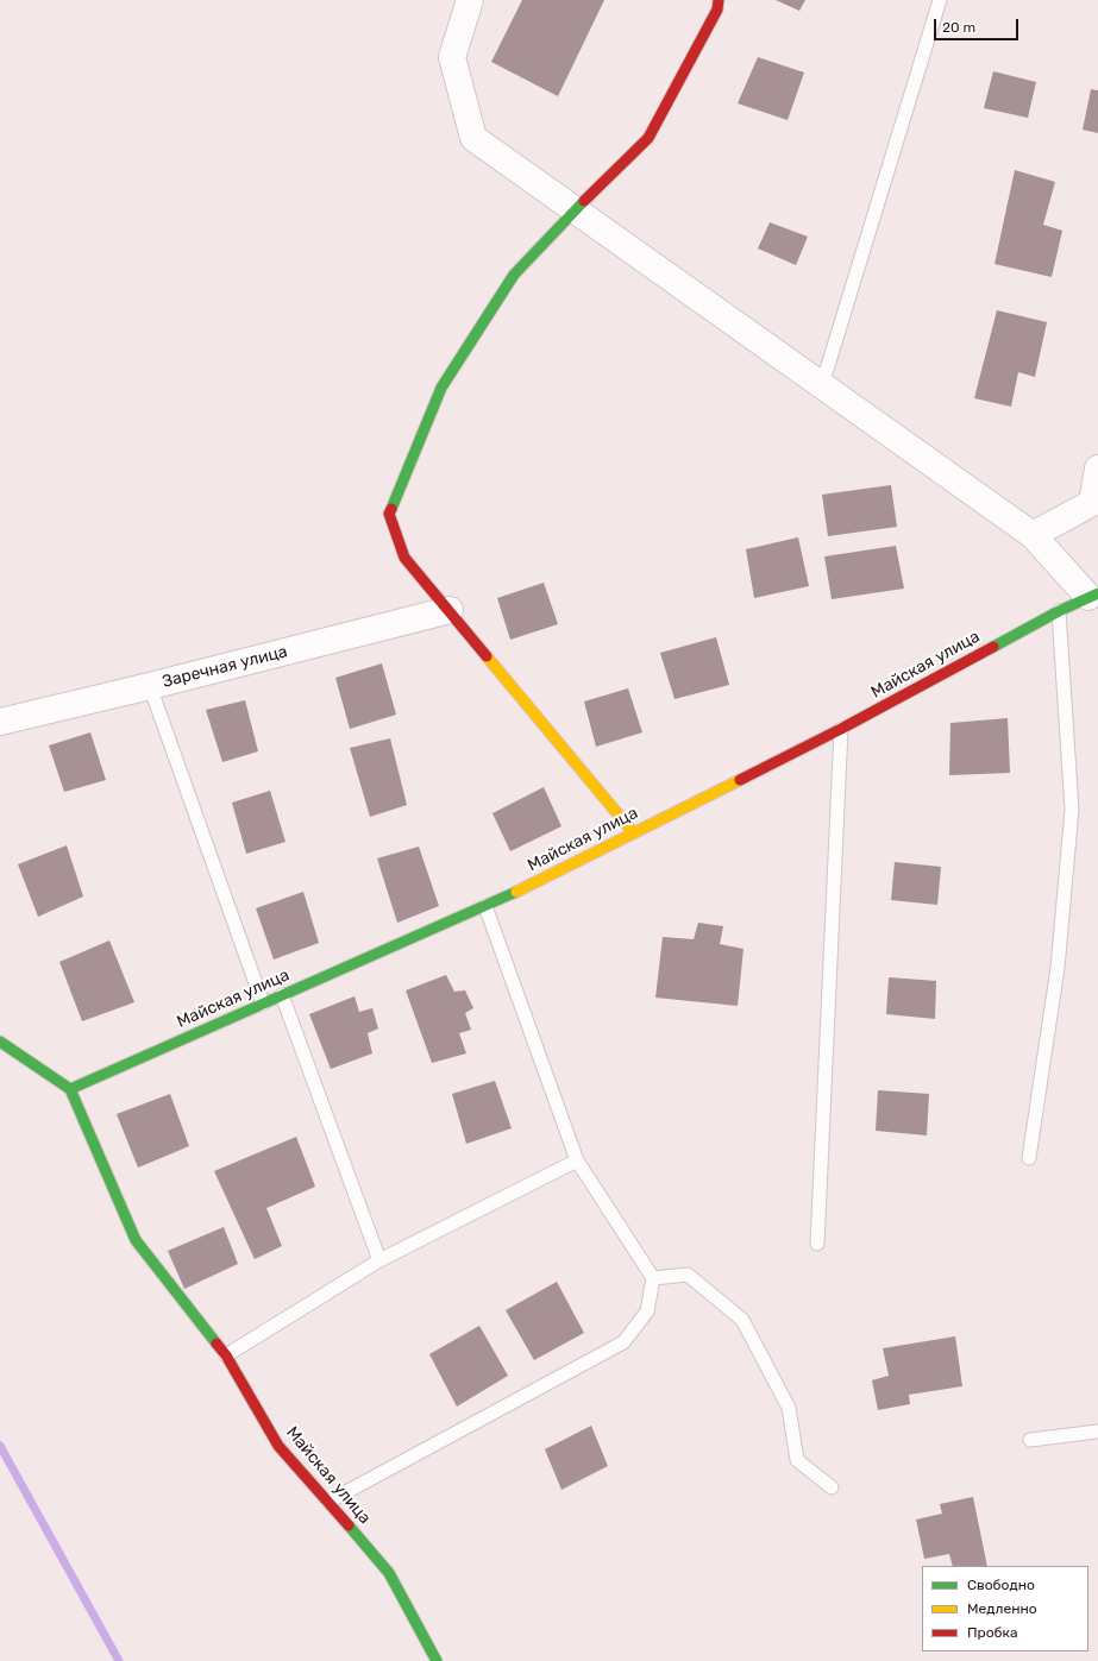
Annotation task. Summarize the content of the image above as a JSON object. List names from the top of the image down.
{
  "streets": {
    "street": ["Майская улица", "Заречная улица"]
  },
  "legend": ["Свободно", "Медленно", "Пробка"],
  "scale_bar": "20 m"
}
